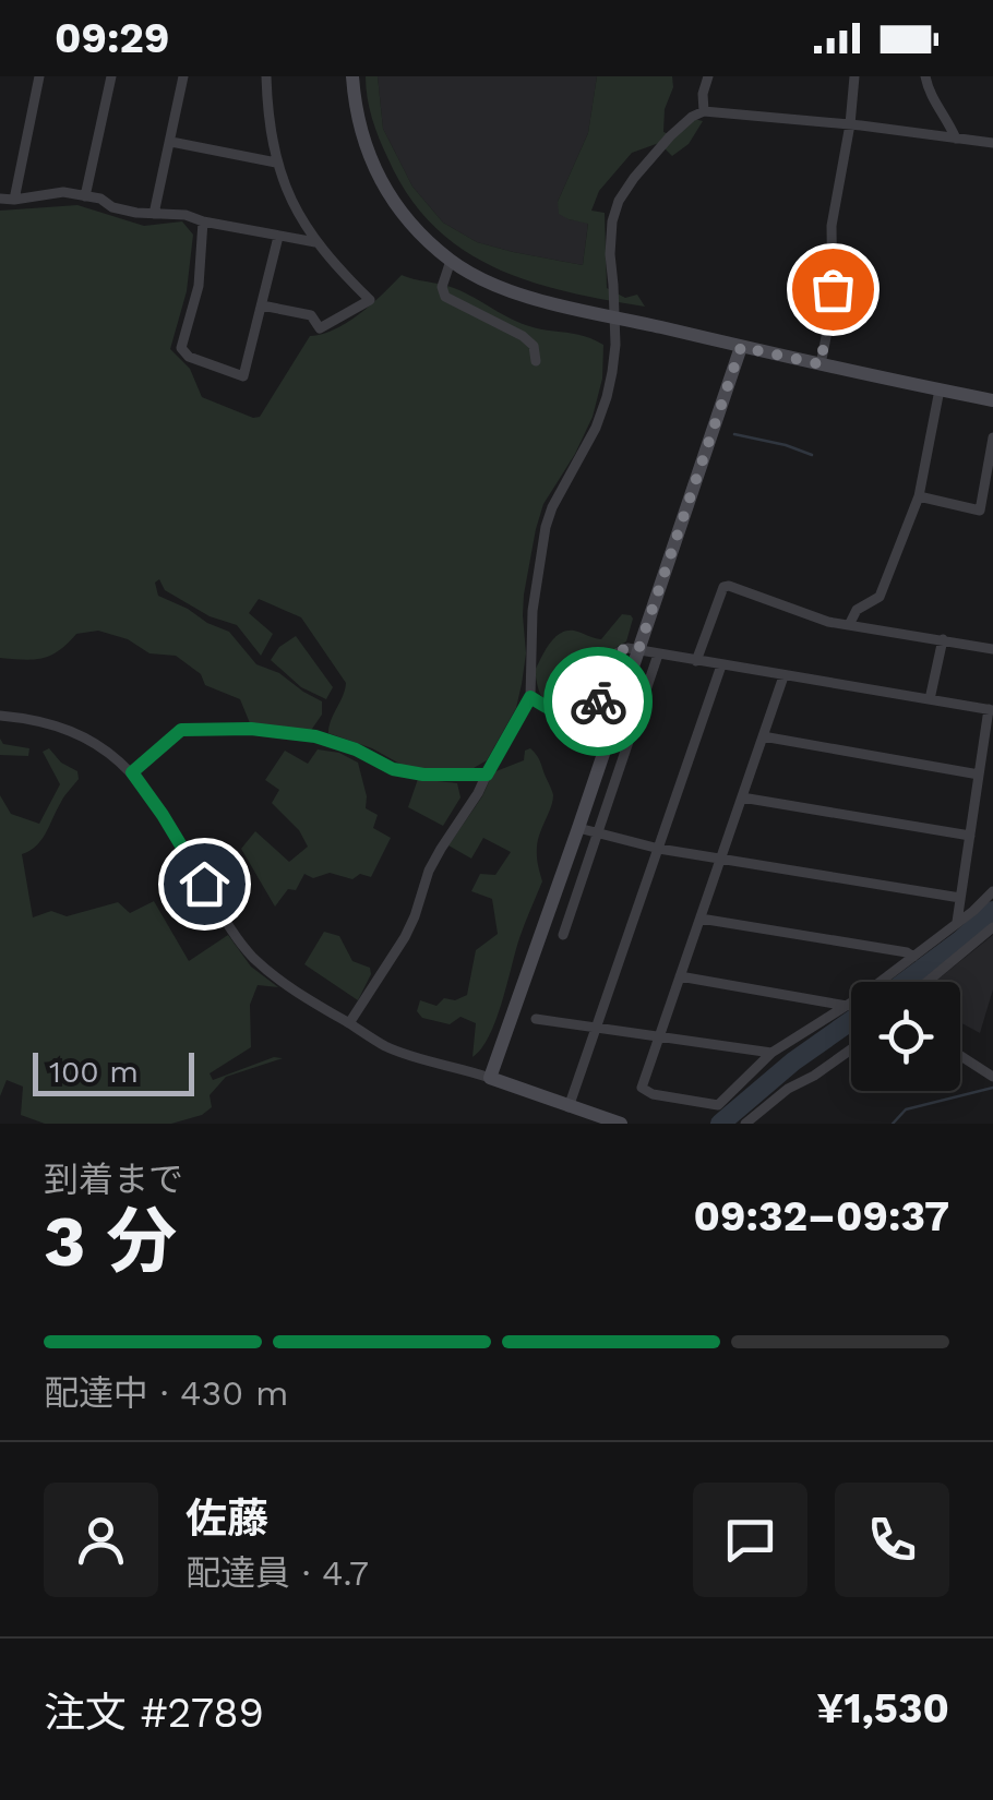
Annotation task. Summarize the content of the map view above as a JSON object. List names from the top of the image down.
{
  "scale_bar": "100 m",
  "page": {
    "status": "09:29",
    "scale": "100 m",
    "heading": ["3 分", "到着まで", "09:32–09:37"],
    "panel": [
      "佐藤",
      "配達員 · 4.7",
      "注文 #2789",
      "¥1,530"
    ],
    "bar": "配達中 · 430 m"
  }
}
